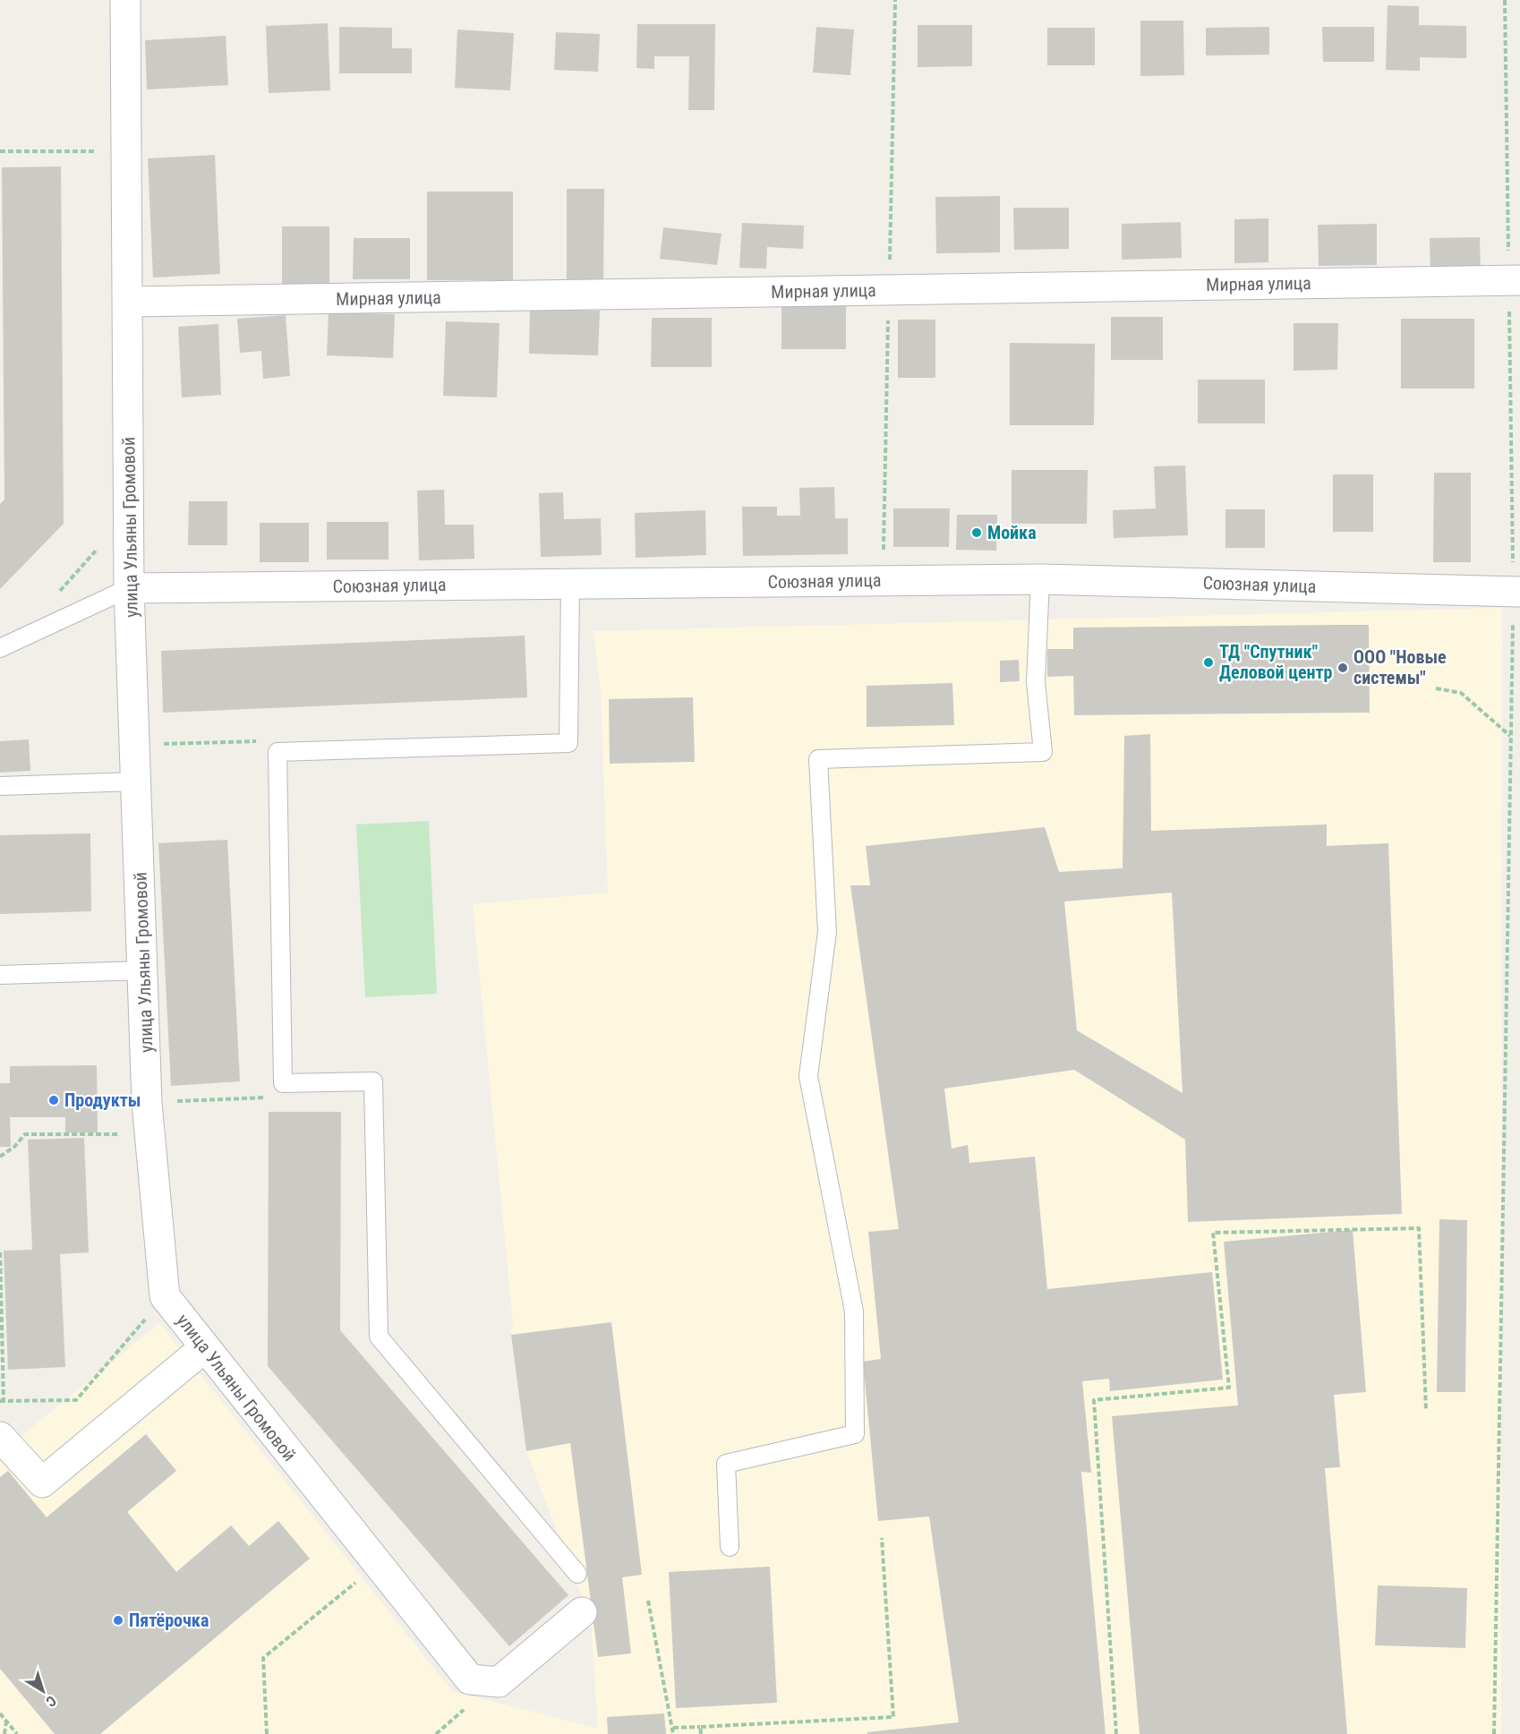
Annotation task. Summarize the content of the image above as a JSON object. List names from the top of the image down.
{
  "streets": {
    "street": ["Мирная улица", "улица Ульяны Громовой", "Союзная улица"]
  },
  "crossings": [
    ["Мирная улица", "улица Ульяны Громовой"],
    ["улица Ульяны Громовой", "Союзная улица"]
  ],
  "places": [
    "Мойка",
    "ТД \"Спутник\" Деловой центр",
    "ООО \"Новые системы\"",
    "Продукты",
    "Пятёрочка"
  ],
  "north": "bottom right"
}
